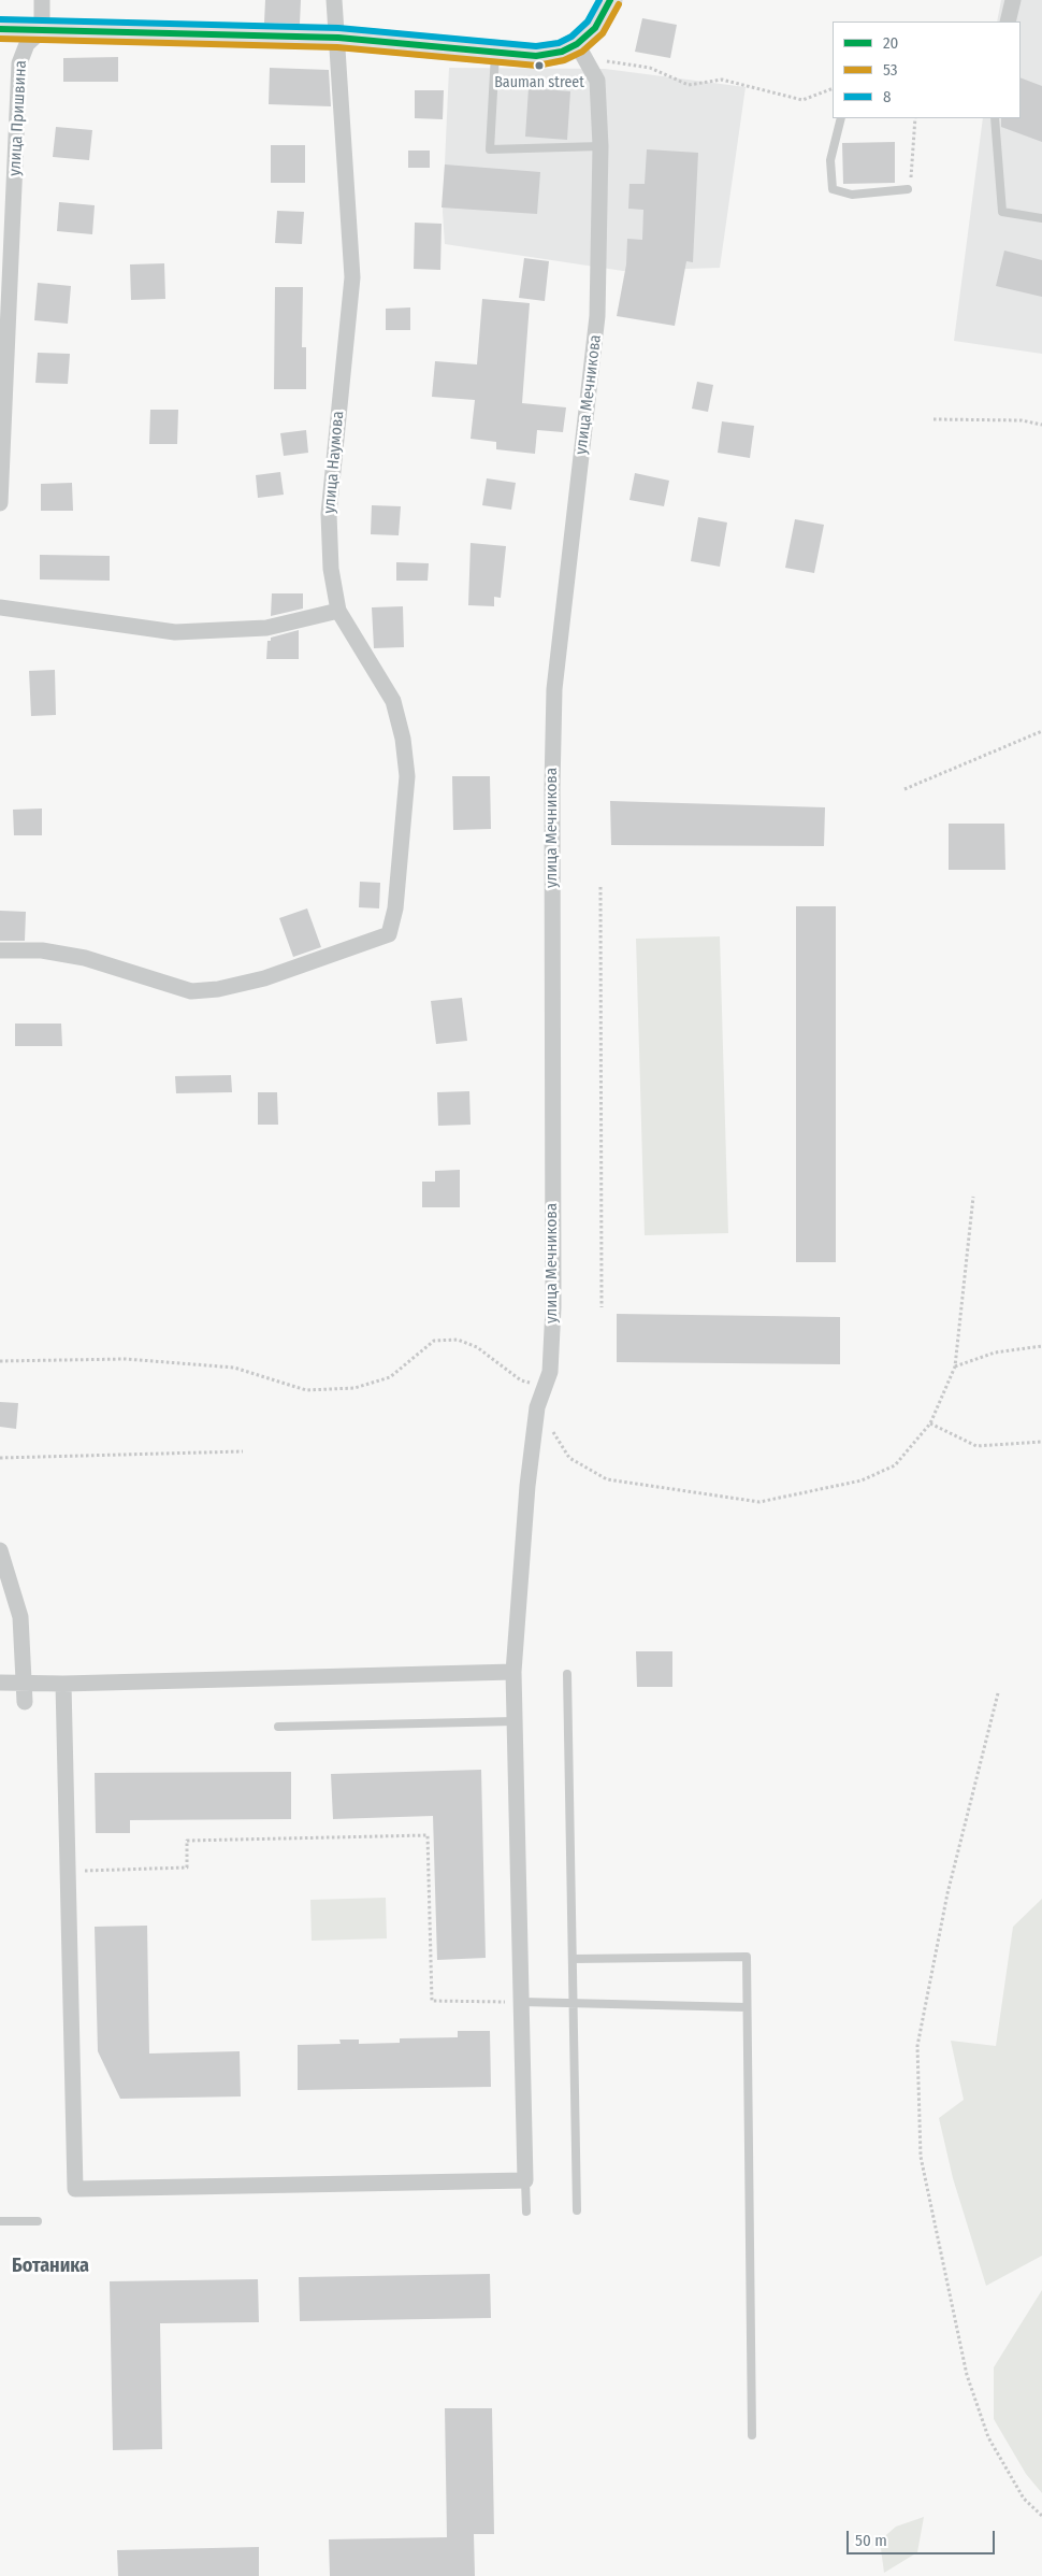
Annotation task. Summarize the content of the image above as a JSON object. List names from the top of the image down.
{
  "streets": {
    "street": ["улица Пришвина", "улица Мечникова", "улица Наумова"]
  },
  "districts": ["Ботаника"],
  "places": ["Bauman street"],
  "lines": ["transit line 20", "transit line 8", "transit line 53"],
  "legend": ["20", "53", "8"],
  "scale_bar": "50 m"
}
